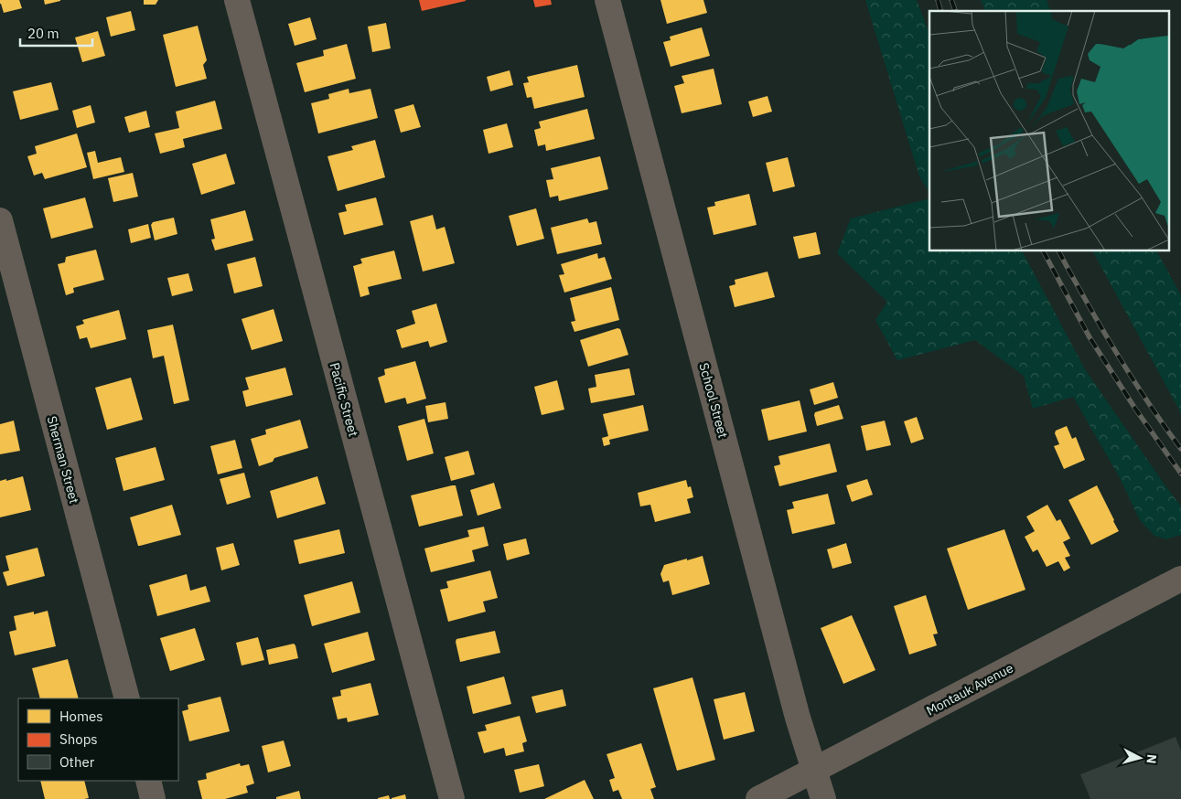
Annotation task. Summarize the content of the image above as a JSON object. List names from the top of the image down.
{
  "streets": {
    "street": [
      "Pacific Street",
      "School Street",
      "Sherman Street",
      "Montauk Avenue"
    ]
  },
  "crossings": [
    ["School Street", "Montauk Avenue"]
  ],
  "legend": ["Homes", "Shops", "Other"],
  "scale_bar": "20 m",
  "north": "right"
}
